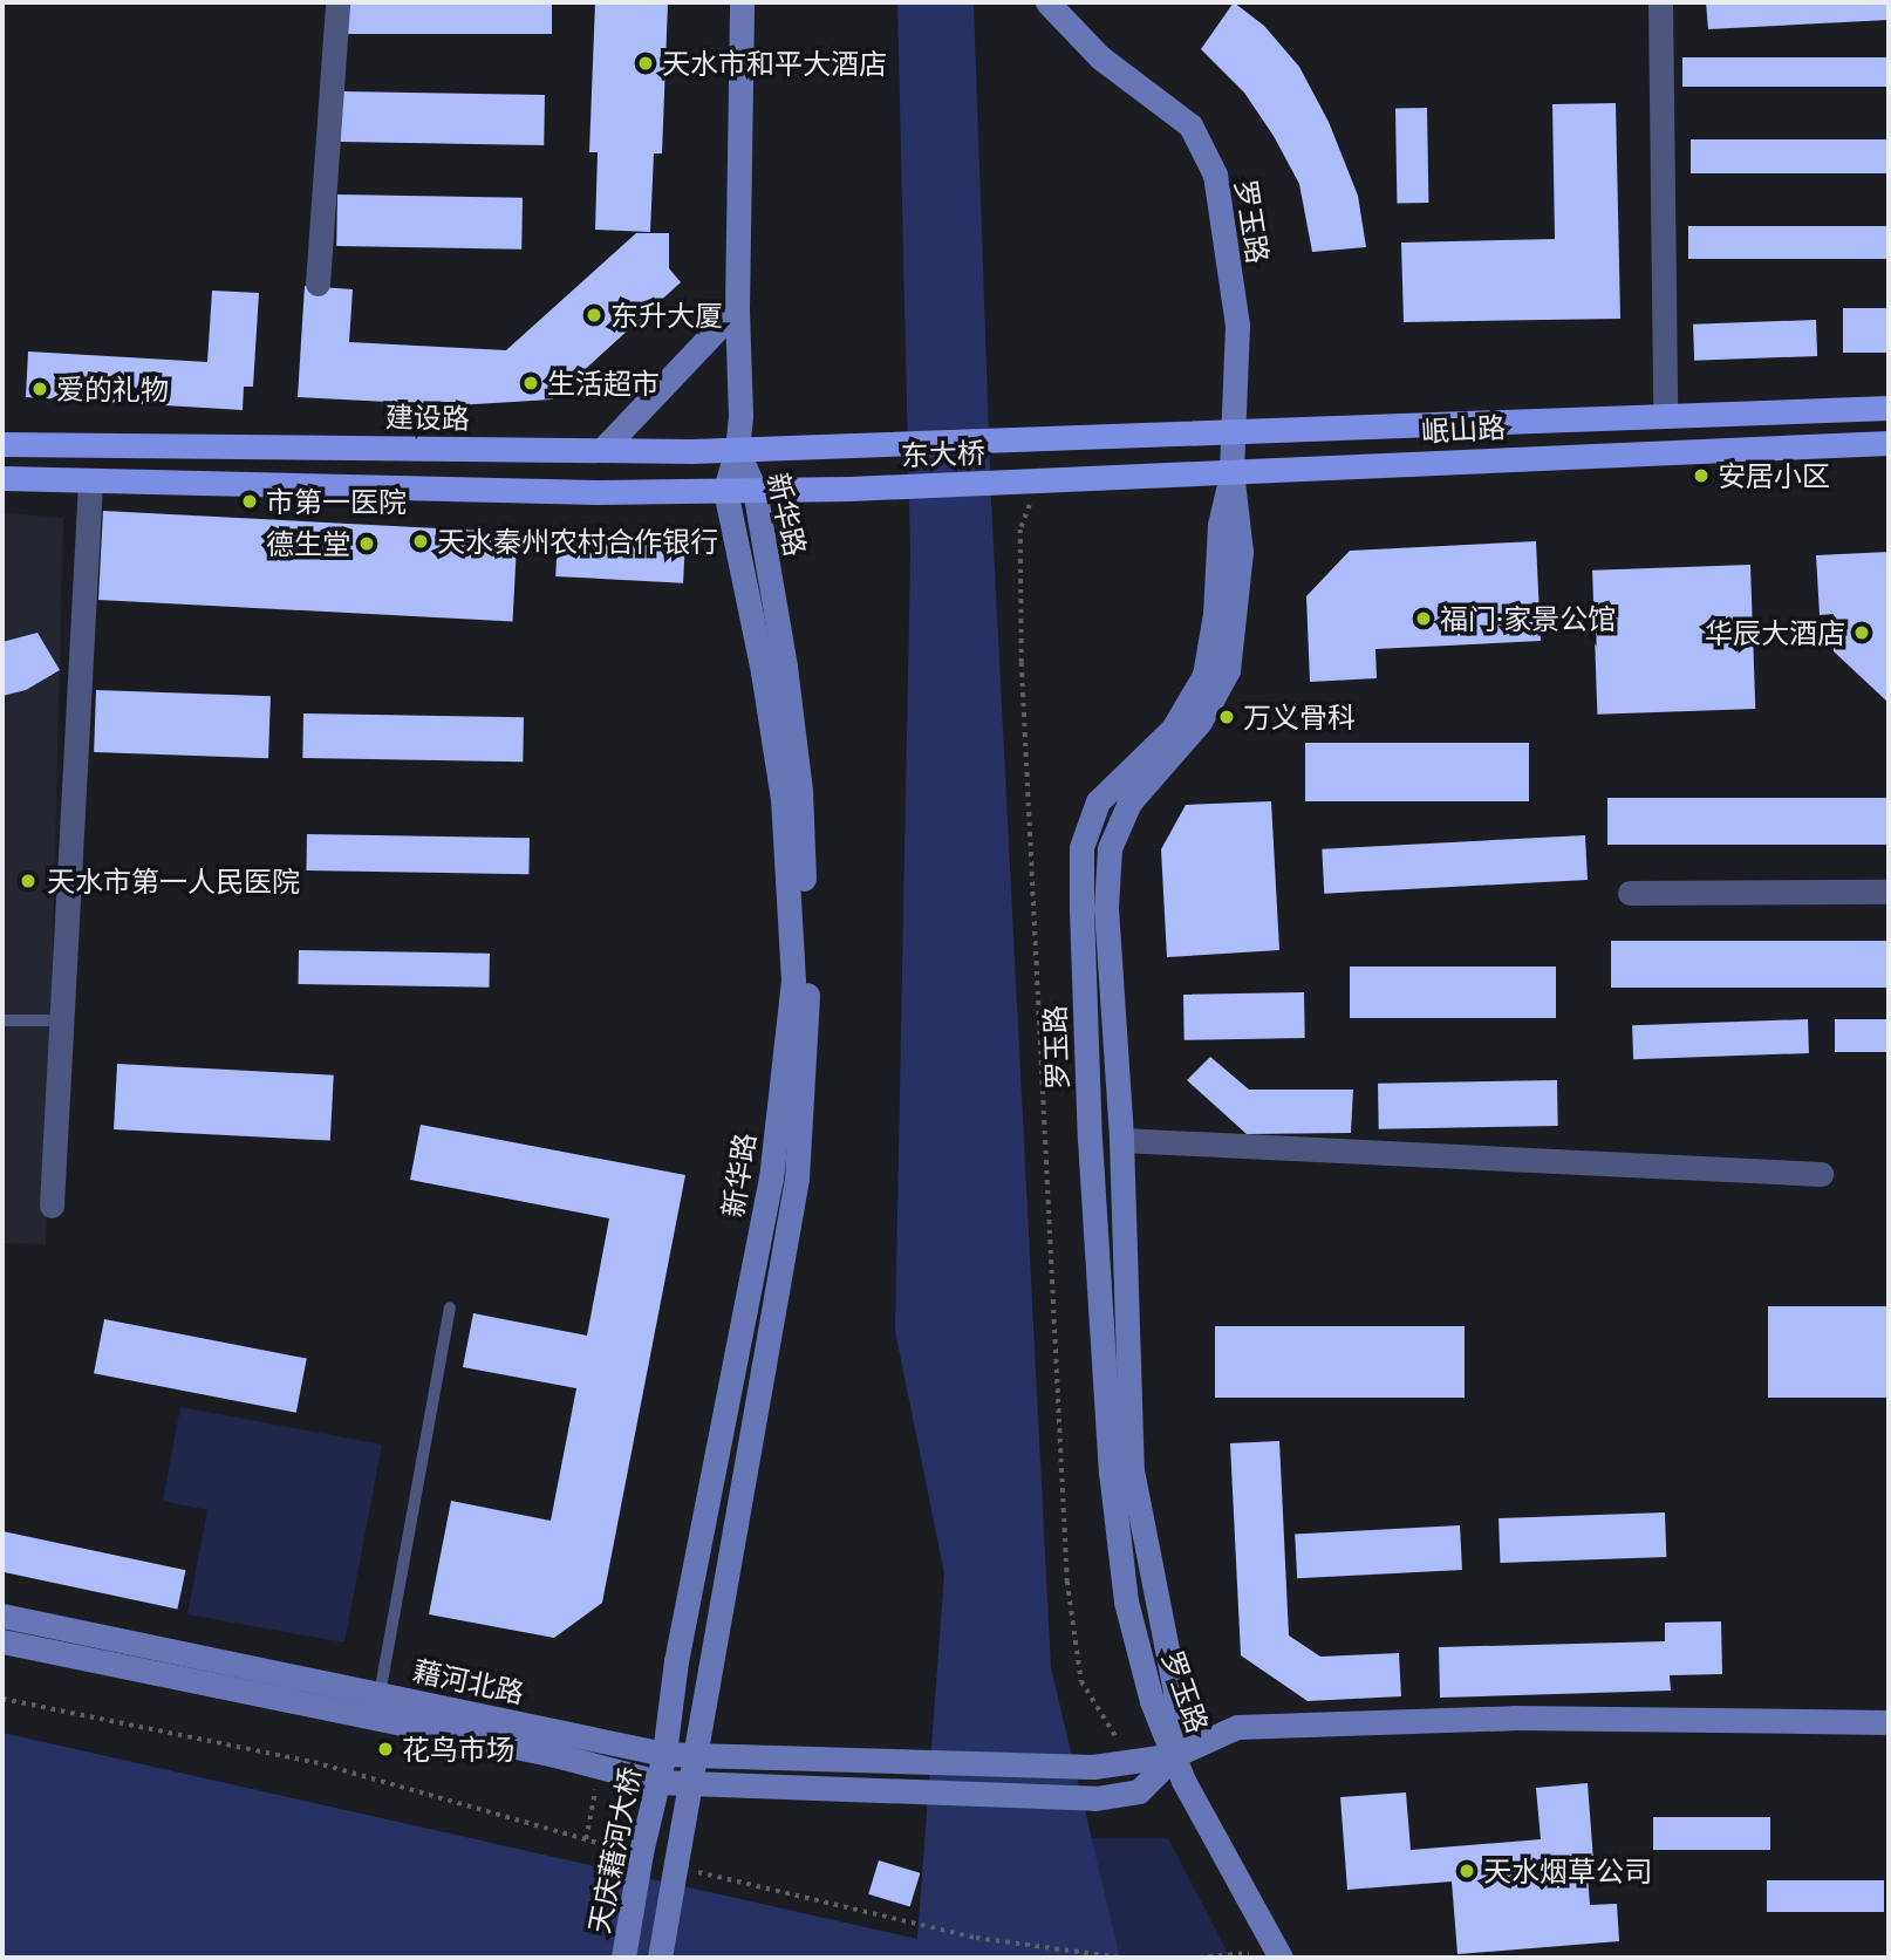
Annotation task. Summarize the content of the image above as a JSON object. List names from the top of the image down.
{
  "streets": {
    "main road": [
      "罗玉路",
      "建设路",
      "岷山路",
      "东大桥",
      "新华路",
      "藉河北路",
      "天庆藉河大桥"
    ]
  },
  "crossings": [
    ["罗玉路", "岷山路"],
    ["罗玉路", "藉河北路"],
    ["建设路", "东大桥"],
    ["建设路", "新华路"],
    ["岷山路", "东大桥"],
    ["东大桥", "新华路"],
    ["新华路", "藉河北路"],
    ["新华路", "天庆藉河大桥"],
    ["藉河北路", "天庆藉河大桥"]
  ],
  "places": [
    "天水市和平大酒店",
    "东升大厦",
    "生活超市",
    "爱的礼物",
    "安居小区",
    "市第一医院",
    "天水秦州农村合作银行",
    "德生堂",
    "福门·家景公馆",
    "华辰大酒店",
    "万义骨科",
    "天水市第一人民医院",
    "花鸟市场",
    "天水烟草公司"
  ]
}
